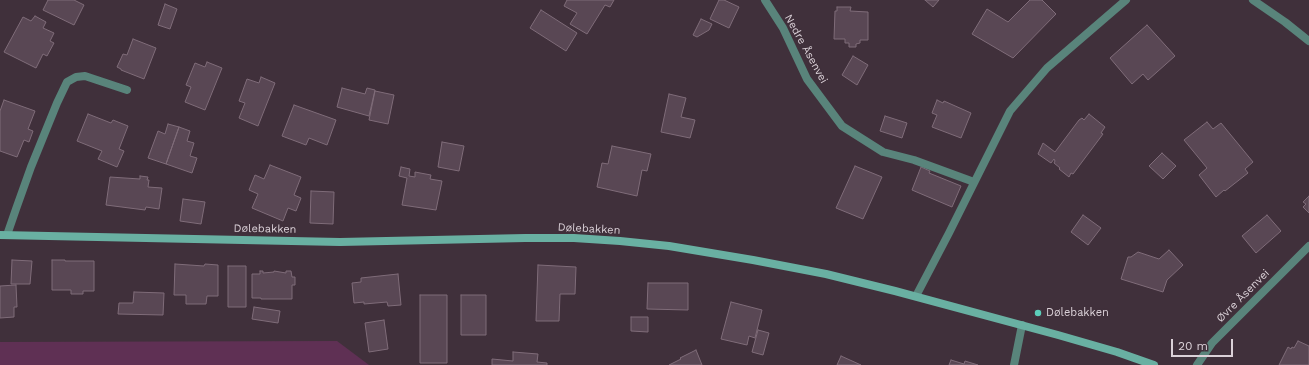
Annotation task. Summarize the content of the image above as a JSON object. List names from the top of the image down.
{
  "streets": {
    "main road": ["Dølebakken"],
    "street": ["Nedre Åsenvei", "Øvre Åsenvei"]
  },
  "places": ["Dølebakken"],
  "scale_bar": "20 m"
}
